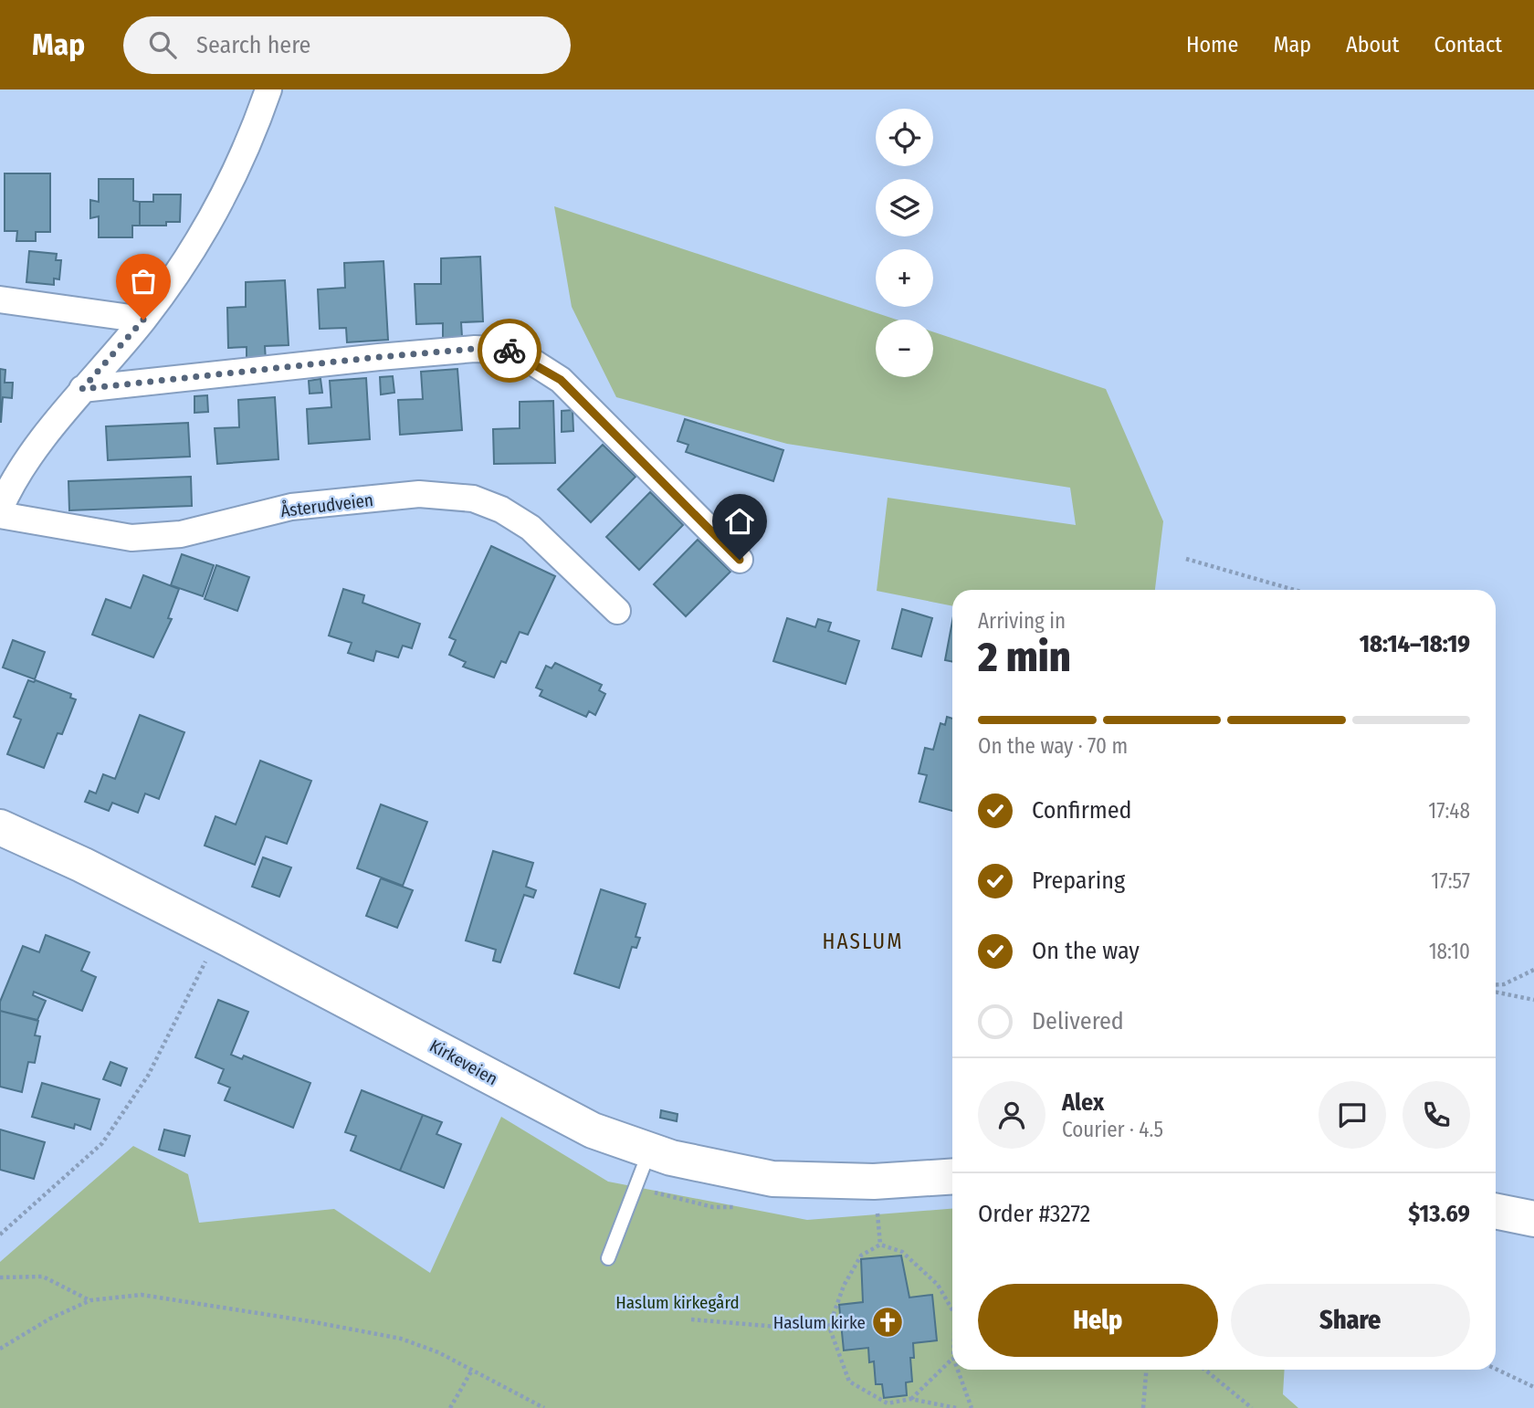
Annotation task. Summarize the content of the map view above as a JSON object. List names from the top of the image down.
{
  "streets": {
    "main road": ["Kirkeveien"],
    "street": ["Åsterudveien"]
  },
  "districts": ["HASLUM"],
  "parks": ["Haslum kirkegård"],
  "places": {
    "church": ["Haslum kirke"]
  },
  "page": {
    "header": "Map",
    "search": "Search here",
    "nav": [
      "Home",
      "Map",
      "About",
      "Contact"
    ],
    "map_buttons": ["+", "−"],
    "heading": ["2 min", "Arriving in", "18:14–18:19"],
    "panel": [
      "Alex",
      "Courier · 4.5",
      "Order #3272",
      "$13.69"
    ],
    "bar": "On the way · 70 m",
    "list": [
      ["Confirmed", "17:48"],
      ["Preparing", "17:57"],
      ["On the way", "18:10"],
      "Delivered"
    ],
    "buttons": ["Help", "Share"]
  }
}
